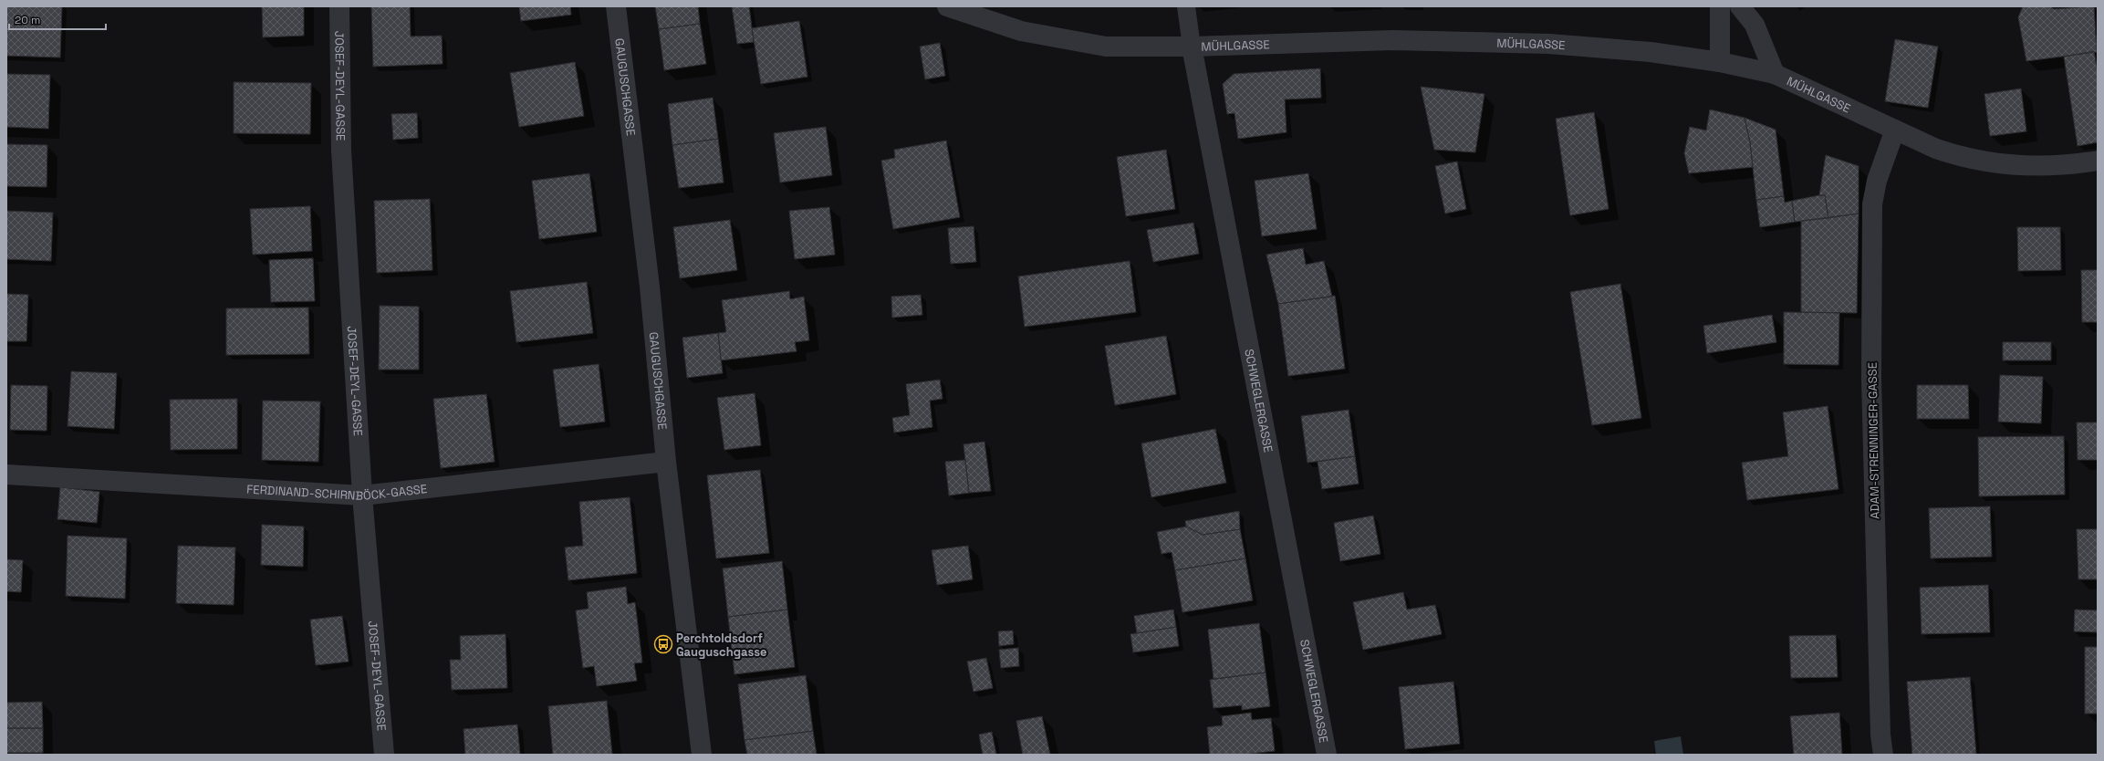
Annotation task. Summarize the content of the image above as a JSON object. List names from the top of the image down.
{
  "streets": {
    "street": [
      "MÜHLGASSE",
      "JOSEF-DEYL-GASSE",
      "GAUGUSCHGASSE",
      "SCHWEGLERGASSE",
      "ADAM-STRENNINGER-GASSE",
      "FERDINAND-SCHIRNBÖCK-GASSE"
    ]
  },
  "crossings": [
    ["MÜHLGASSE", "SCHWEGLERGASSE"],
    ["MÜHLGASSE", "ADAM-STRENNINGER-GASSE"],
    ["JOSEF-DEYL-GASSE", "FERDINAND-SCHIRNBÖCK-GASSE"],
    ["GAUGUSCHGASSE", "FERDINAND-SCHIRNBÖCK-GASSE"]
  ],
  "places": {
    "bus stop": ["Perchtoldsdorf Gauguschgasse"]
  },
  "scale_bar": "20 m"
}
